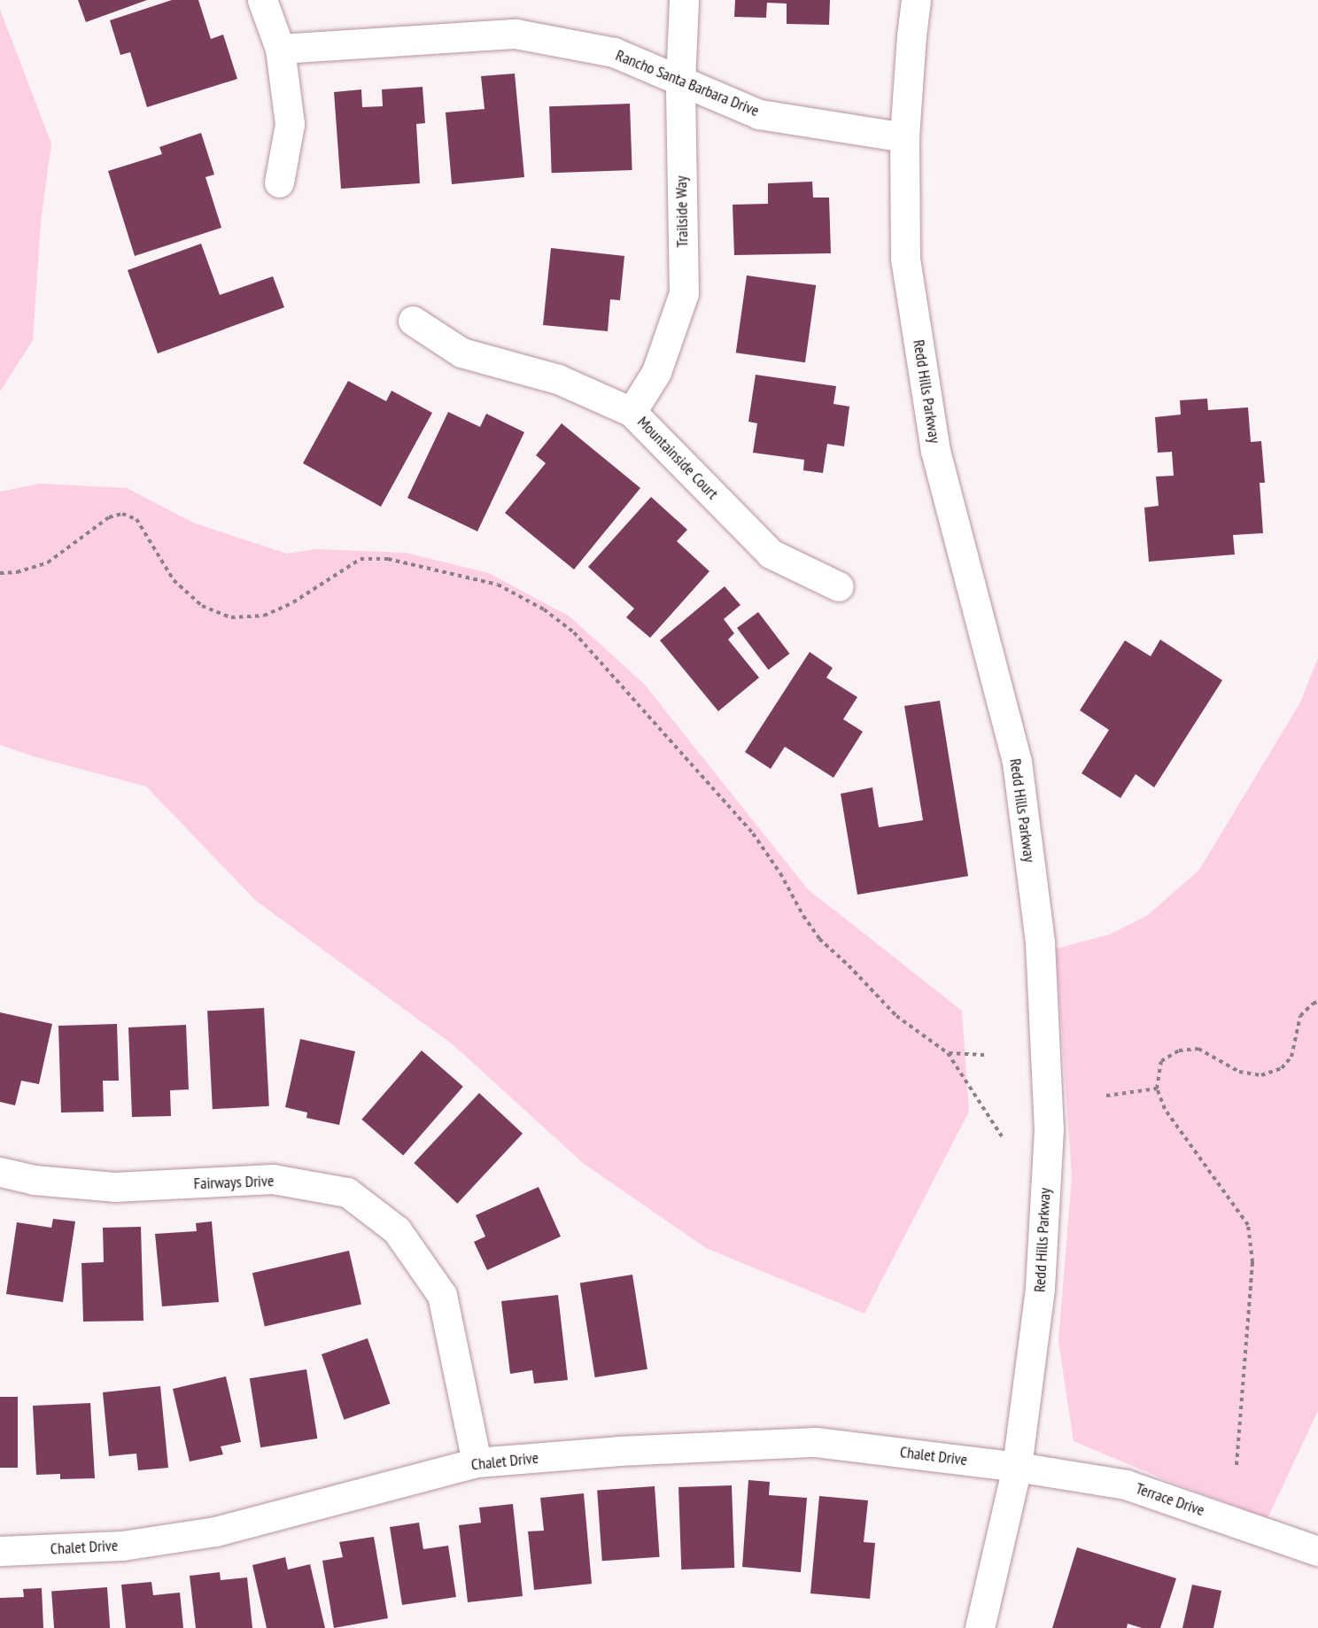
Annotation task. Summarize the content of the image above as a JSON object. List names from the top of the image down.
{
  "streets": {
    "street": [
      "Rancho Santa Barbara Drive",
      "Trailside Way",
      "Redd Hills Parkway",
      "Mountainside Court",
      "Fairways Drive",
      "Chalet Drive",
      "Terrace Drive"
    ]
  },
  "crossings": [
    ["Rancho Santa Barbara Drive", "Trailside Way"],
    ["Rancho Santa Barbara Drive", "Redd Hills Parkway"],
    ["Trailside Way", "Mountainside Court"],
    ["Redd Hills Parkway", "Chalet Drive"],
    ["Redd Hills Parkway", "Terrace Drive"],
    ["Fairways Drive", "Chalet Drive"],
    ["Chalet Drive", "Terrace Drive"]
  ]
}
